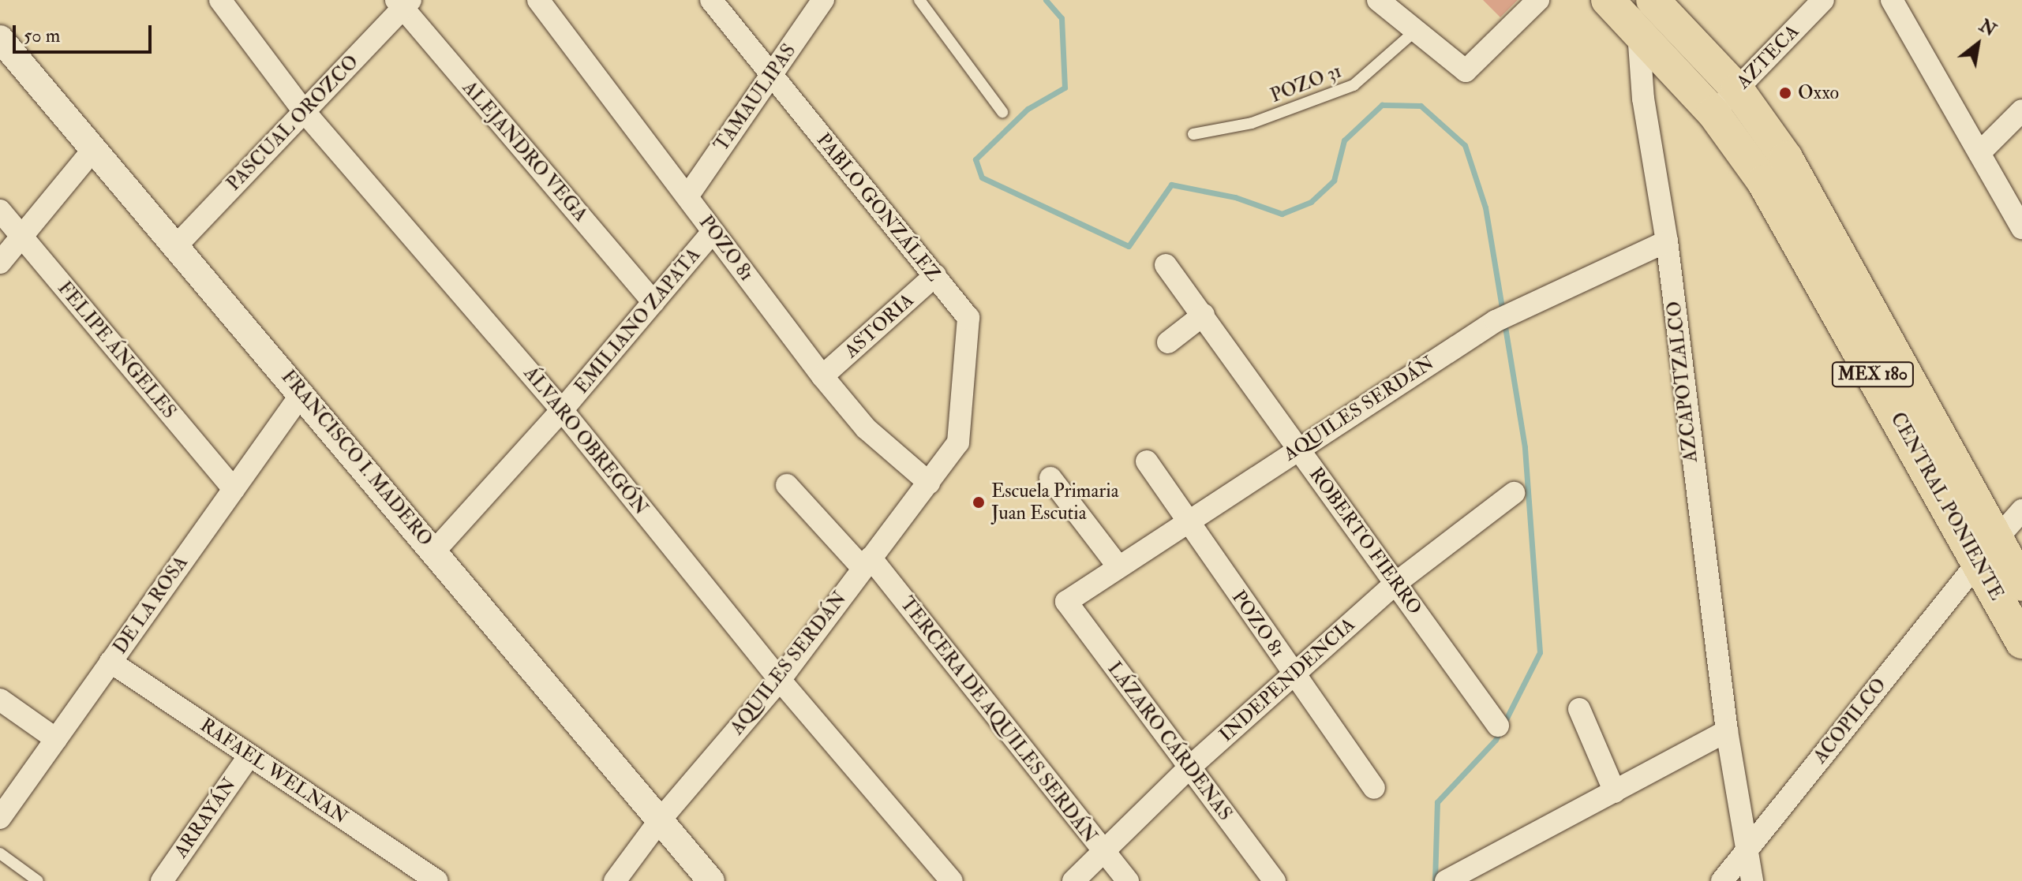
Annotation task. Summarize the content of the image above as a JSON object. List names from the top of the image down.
{
  "streets": {
    "main road": ["MEX 180", "CENTRAL PONIENTE"],
    "street": [
      "AZTECA",
      "TAMAULIPAS",
      "PASCUAL OROZCO",
      "ALEJANDRO VEGA",
      "PABLO GONZÁLEZ",
      "POZO 81",
      "EMILIANO ZAPATA",
      "ASTORIA",
      "FELIPE ÁNGELES",
      "AZCAPOTZALCO",
      "AQUILES SERDÁN",
      "ÁLVARO OBREGÓN",
      "FRANCISCO I. MADERO",
      "ROBERTO FIERRO",
      "DE LA ROSA",
      "INDEPENDENCIA",
      "TERCERA DE AQUILES SERDÁN",
      "ACOPILCO",
      "LÁZARO CÁRDENAS",
      "RAFAEL WELNAN",
      "ARRAYÁN"
    ],
    "lane": ["POZO 31"]
  },
  "crossings": [
    ["AZTECA", "MEX 180"],
    ["AZTECA", "CENTRAL PONIENTE"],
    ["TAMAULIPAS", "PABLO GONZÁLEZ"],
    ["TAMAULIPAS", "POZO 81"],
    ["PASCUAL OROZCO", "ALEJANDRO VEGA"],
    ["PASCUAL OROZCO", "ÁLVARO OBREGÓN"],
    ["PASCUAL OROZCO", "FRANCISCO I. MADERO"],
    ["ALEJANDRO VEGA", "EMILIANO ZAPATA"],
    ["PABLO GONZÁLEZ", "ASTORIA"],
    ["PABLO GONZÁLEZ", "AQUILES SERDÁN"],
    ["POZO 81", "EMILIANO ZAPATA"],
    ["POZO 81", "ASTORIA"],
    ["POZO 81", "AQUILES SERDÁN"],
    ["POZO 81", "INDEPENDENCIA"],
    ["EMILIANO ZAPATA", "ÁLVARO OBREGÓN"],
    ["EMILIANO ZAPATA", "FRANCISCO I. MADERO"],
    ["FELIPE ÁNGELES", "DE LA ROSA"],
    ["MEX 180", "AZCAPOTZALCO"],
    ["MEX 180", "CENTRAL PONIENTE"],
    ["AZCAPOTZALCO", "AQUILES SERDÁN"],
    ["AZCAPOTZALCO", "ACOPILCO"],
    ["AQUILES SERDÁN", "ÁLVARO OBREGÓN"],
    ["AQUILES SERDÁN", "FRANCISCO I. MADERO"],
    ["AQUILES SERDÁN", "ROBERTO FIERRO"],
    ["AQUILES SERDÁN", "TERCERA DE AQUILES SERDÁN"],
    ["AQUILES SERDÁN", "LÁZARO CÁRDENAS"],
    ["FRANCISCO I. MADERO", "DE LA ROSA"],
    ["CENTRAL PONIENTE", "ACOPILCO"],
    ["ROBERTO FIERRO", "INDEPENDENCIA"],
    ["DE LA ROSA", "RAFAEL WELNAN"],
    ["INDEPENDENCIA", "TERCERA DE AQUILES SERDÁN"],
    ["INDEPENDENCIA", "LÁZARO CÁRDENAS"],
    ["RAFAEL WELNAN", "ARRAYÁN"]
  ],
  "places": ["Oxxo", "Escuela Primaria Juan Escutia"],
  "scale_bar": "50 m",
  "north": "top right"
}
